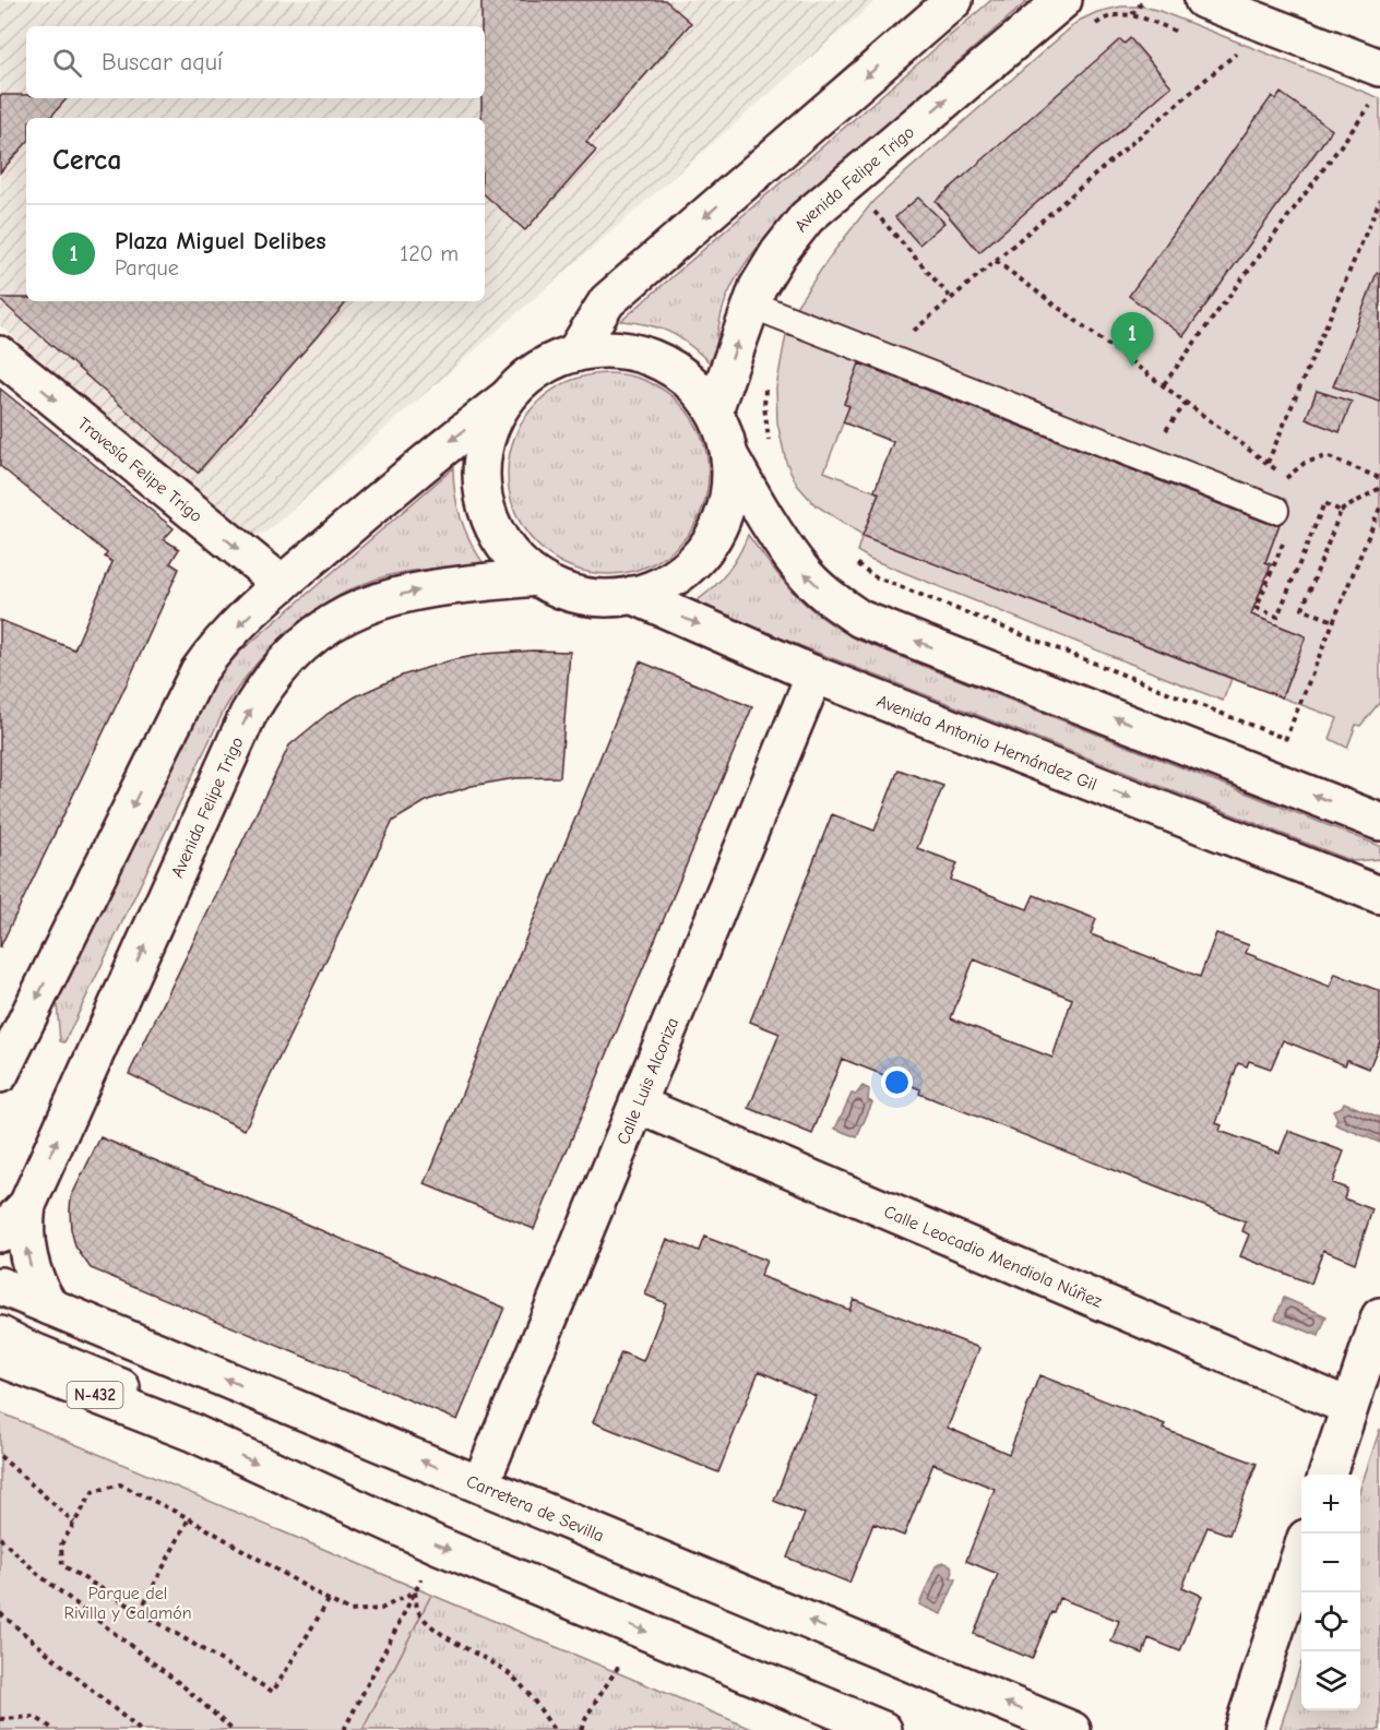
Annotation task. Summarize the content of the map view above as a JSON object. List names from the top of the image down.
{
  "streets": {
    "main road": [
      "Avenida Felipe Trigo",
      "Travesía Felipe Trigo",
      "Avenida Antonio Hernández Gil",
      "Calle Luis Alcoriza",
      "Calle Leocadio Mendiola Núñez",
      "N-432",
      "Carretera de Sevilla"
    ]
  },
  "crossings": [
    ["Avenida Felipe Trigo", "Carretera de Sevilla"],
    ["Avenida Antonio Hernández Gil", "Calle Luis Alcoriza"],
    ["Calle Luis Alcoriza", "Calle Leocadio Mendiola Núñez"],
    ["Calle Luis Alcoriza", "Carretera de Sevilla"]
  ],
  "one_way": ["Travesía Felipe Trigo"],
  "parks": ["Parque del Rivilla y Calamón"],
  "page": {
    "search": "Buscar aquí",
    "heading": "Cerca",
    "list": [
      {
        "mark": "1",
        "name": "Plaza Miguel Delibes",
        "note": "Parque",
        "value": "120 m"
      }
    ],
    "pins": "1",
    "map_buttons": ["+", "−"]
  }
}
